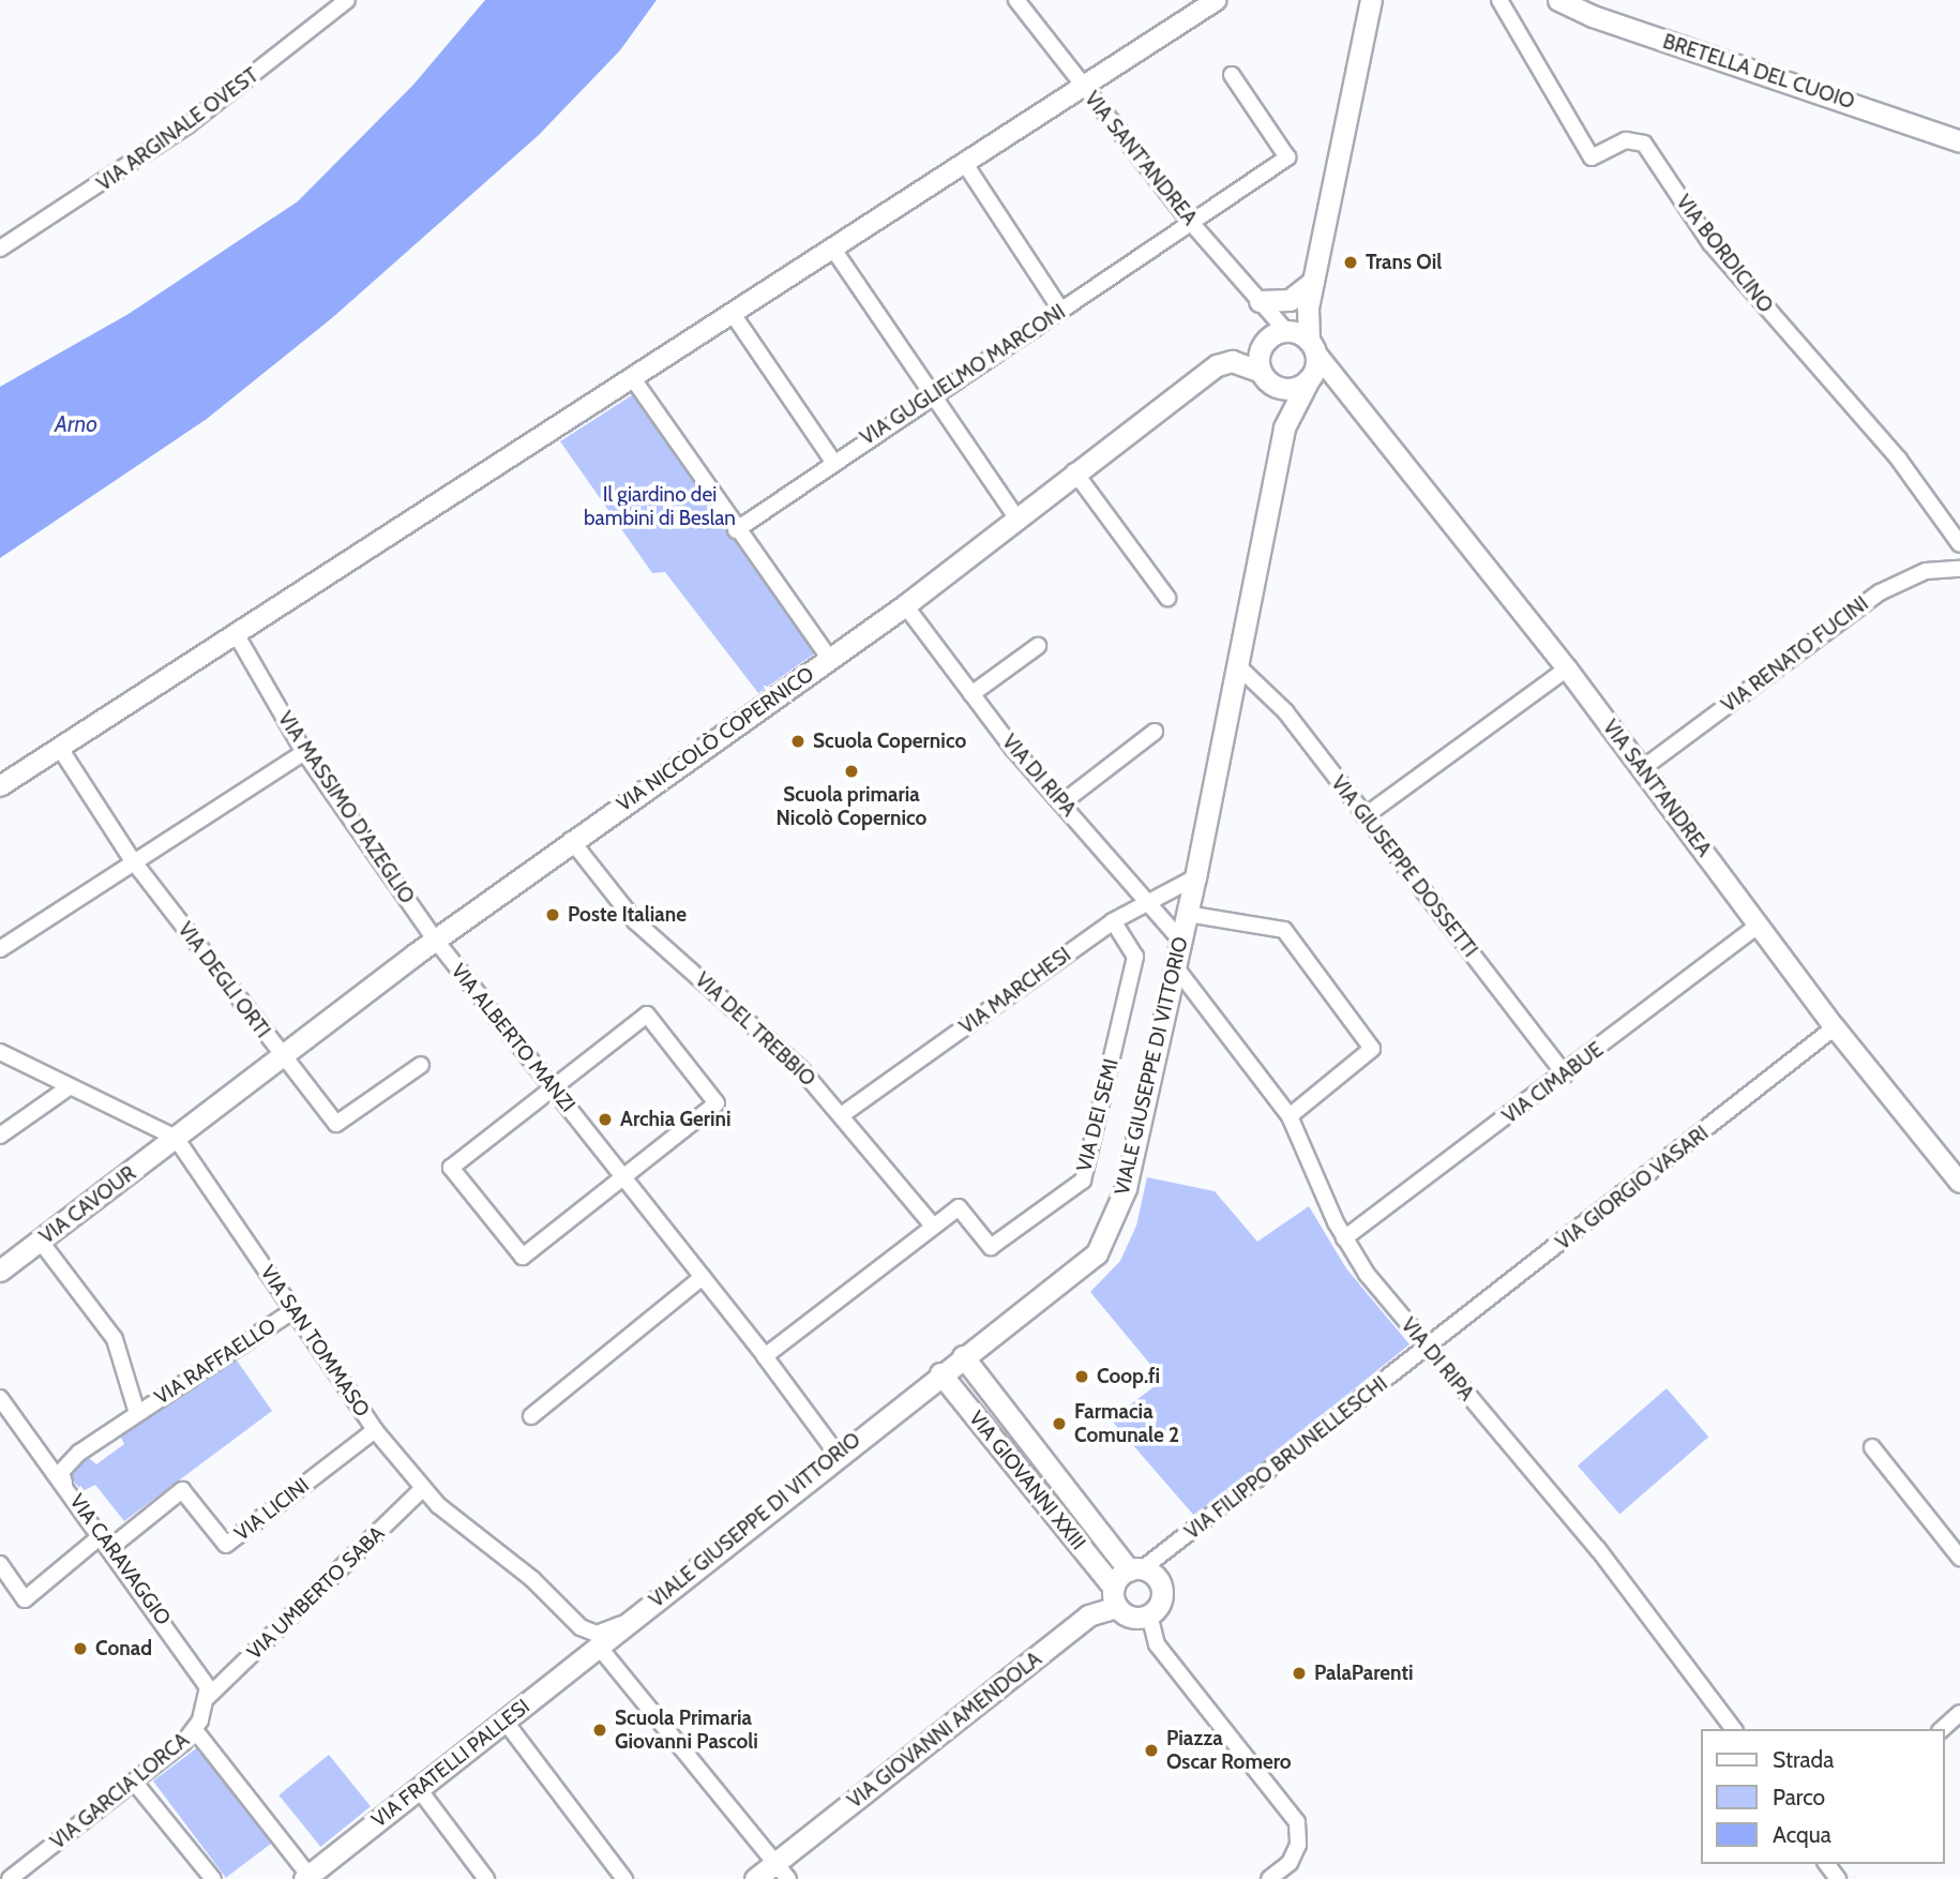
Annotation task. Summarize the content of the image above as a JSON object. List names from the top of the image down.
{
  "streets": {
    "main road": [
      "BRETELLA DEL CUOIO",
      "VIA NICCOLÒ COPERNICO",
      "VIALE GIUSEPPE DI VITTORIO",
      "VIA CAVOUR",
      "VIA GIOVANNI XXIII",
      "VIA GIOVANNI AMENDOLA",
      "VIA FRATELLI PALLESI"
    ],
    "street": [
      "VIA ARGINALE OVEST",
      "VIA SANT'ANDREA",
      "VIA BORDICINO",
      "VIA GUGLIELMO MARCONI",
      "VIA RENATO FUCINI",
      "VIA DI RIPA",
      "VIA MASSIMO D'AZEGLIO",
      "VIA GIUSEPPE DOSSETTI",
      "VIA DEGLI ORTI",
      "VIA MARCHESI",
      "VIA DEL TREBBIO",
      "VIA ALBERTO MANZI",
      "VIA CIMABUE",
      "VIA DEI SEMI",
      "VIA GIORGIO VASARI",
      "VIA SAN TOMMASO",
      "VIA RAFFAELLO",
      "VIA FILIPPO BRUNELLESCHI",
      "VIA LICINI",
      "VIA CARAVAGGIO",
      "VIA UMBERTO SABA",
      "VIA GARCIA LORCA"
    ]
  },
  "crossings": [
    ["VIA SANT'ANDREA", "VIA GUGLIELMO MARCONI"],
    ["VIA SANT'ANDREA", "VIA RENATO FUCINI"],
    ["VIA SANT'ANDREA", "VIALE GIUSEPPE DI VITTORIO"],
    ["VIA SANT'ANDREA", "VIA CIMABUE"],
    ["VIA SANT'ANDREA", "VIA GIORGIO VASARI"],
    ["VIA NICCOLÒ COPERNICO", "VIA DI RIPA"],
    ["VIA NICCOLÒ COPERNICO", "VIA MASSIMO D'AZEGLIO"],
    ["VIA NICCOLÒ COPERNICO", "VIA DEGLI ORTI"],
    ["VIA NICCOLÒ COPERNICO", "VIA DEL TREBBIO"],
    ["VIA NICCOLÒ COPERNICO", "VIA ALBERTO MANZI"],
    ["VIA NICCOLÒ COPERNICO", "VIALE GIUSEPPE DI VITTORIO"],
    ["VIA NICCOLÒ COPERNICO", "VIA CAVOUR"],
    ["VIA NICCOLÒ COPERNICO", "VIA SAN TOMMASO"],
    ["VIA DI RIPA", "VIA MARCHESI"],
    ["VIA DI RIPA", "VIALE GIUSEPPE DI VITTORIO"],
    ["VIA DI RIPA", "VIA CIMABUE"],
    ["VIA DI RIPA", "VIA GIORGIO VASARI"],
    ["VIA DI RIPA", "VIA FILIPPO BRUNELLESCHI"],
    ["VIA MASSIMO D'AZEGLIO", "VIA ALBERTO MANZI"],
    ["VIA GIUSEPPE DOSSETTI", "VIALE GIUSEPPE DI VITTORIO"],
    ["VIA GIUSEPPE DOSSETTI", "VIA CIMABUE"],
    ["VIA MARCHESI", "VIA DEL TREBBIO"],
    ["VIA MARCHESI", "VIALE GIUSEPPE DI VITTORIO"],
    ["VIA MARCHESI", "VIA DEI SEMI"],
    ["VIA DEL TREBBIO", "VIA DEI SEMI"],
    ["VIA ALBERTO MANZI", "VIALE GIUSEPPE DI VITTORIO"],
    ["VIA ALBERTO MANZI", "VIA DEI SEMI"],
    ["VIALE GIUSEPPE DI VITTORIO", "VIA GIOVANNI XXIII"],
    ["VIALE GIUSEPPE DI VITTORIO", "VIA FRATELLI PALLESI"],
    ["VIA GIORGIO VASARI", "VIA FILIPPO BRUNELLESCHI"],
    ["VIA CAVOUR", "VIA SAN TOMMASO"],
    ["VIA CAVOUR", "VIA RAFFAELLO"],
    ["VIA SAN TOMMASO", "VIA RAFFAELLO"],
    ["VIA SAN TOMMASO", "VIA LICINI"],
    ["VIA SAN TOMMASO", "VIA UMBERTO SABA"],
    ["VIA RAFFAELLO", "VIA CARAVAGGIO"],
    ["VIA FILIPPO BRUNELLESCHI", "VIA GIOVANNI XXIII"],
    ["VIA GIOVANNI XXIII", "VIA GIOVANNI AMENDOLA"],
    ["VIA LICINI", "VIA CARAVAGGIO"],
    ["VIA CARAVAGGIO", "VIA UMBERTO SABA"]
  ],
  "water": ["Arno"],
  "parks": ["Il giardino dei bambini di Beslan"],
  "places": [
    "Trans Oil",
    "Scuola Copernico",
    "Scuola primaria Nicolò Copernico",
    "Poste Italiane",
    "Archia Gerini",
    "Coop.fi",
    "Farmacia Comunale 2",
    "Conad",
    "PalaParenti",
    "Scuola Primaria Giovanni Pascoli",
    "Piazza Oscar Romero"
  ],
  "legend": ["Strada", "Parco", "Acqua"]
}
